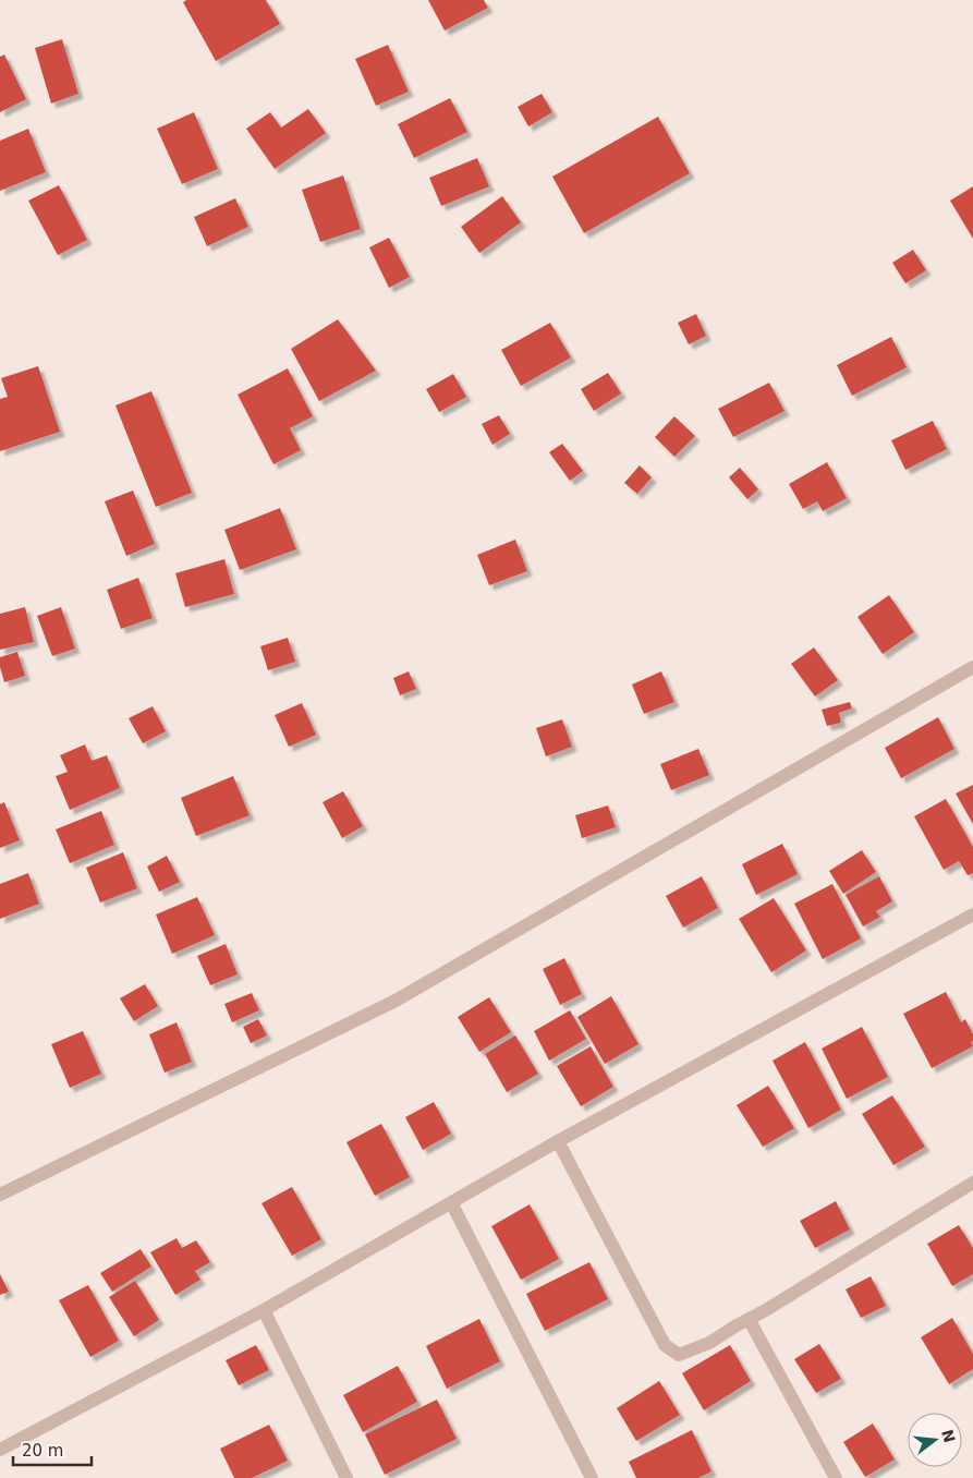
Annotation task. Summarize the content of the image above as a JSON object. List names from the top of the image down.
{
  "scale_bar": "20 m",
  "north": "right"
}
